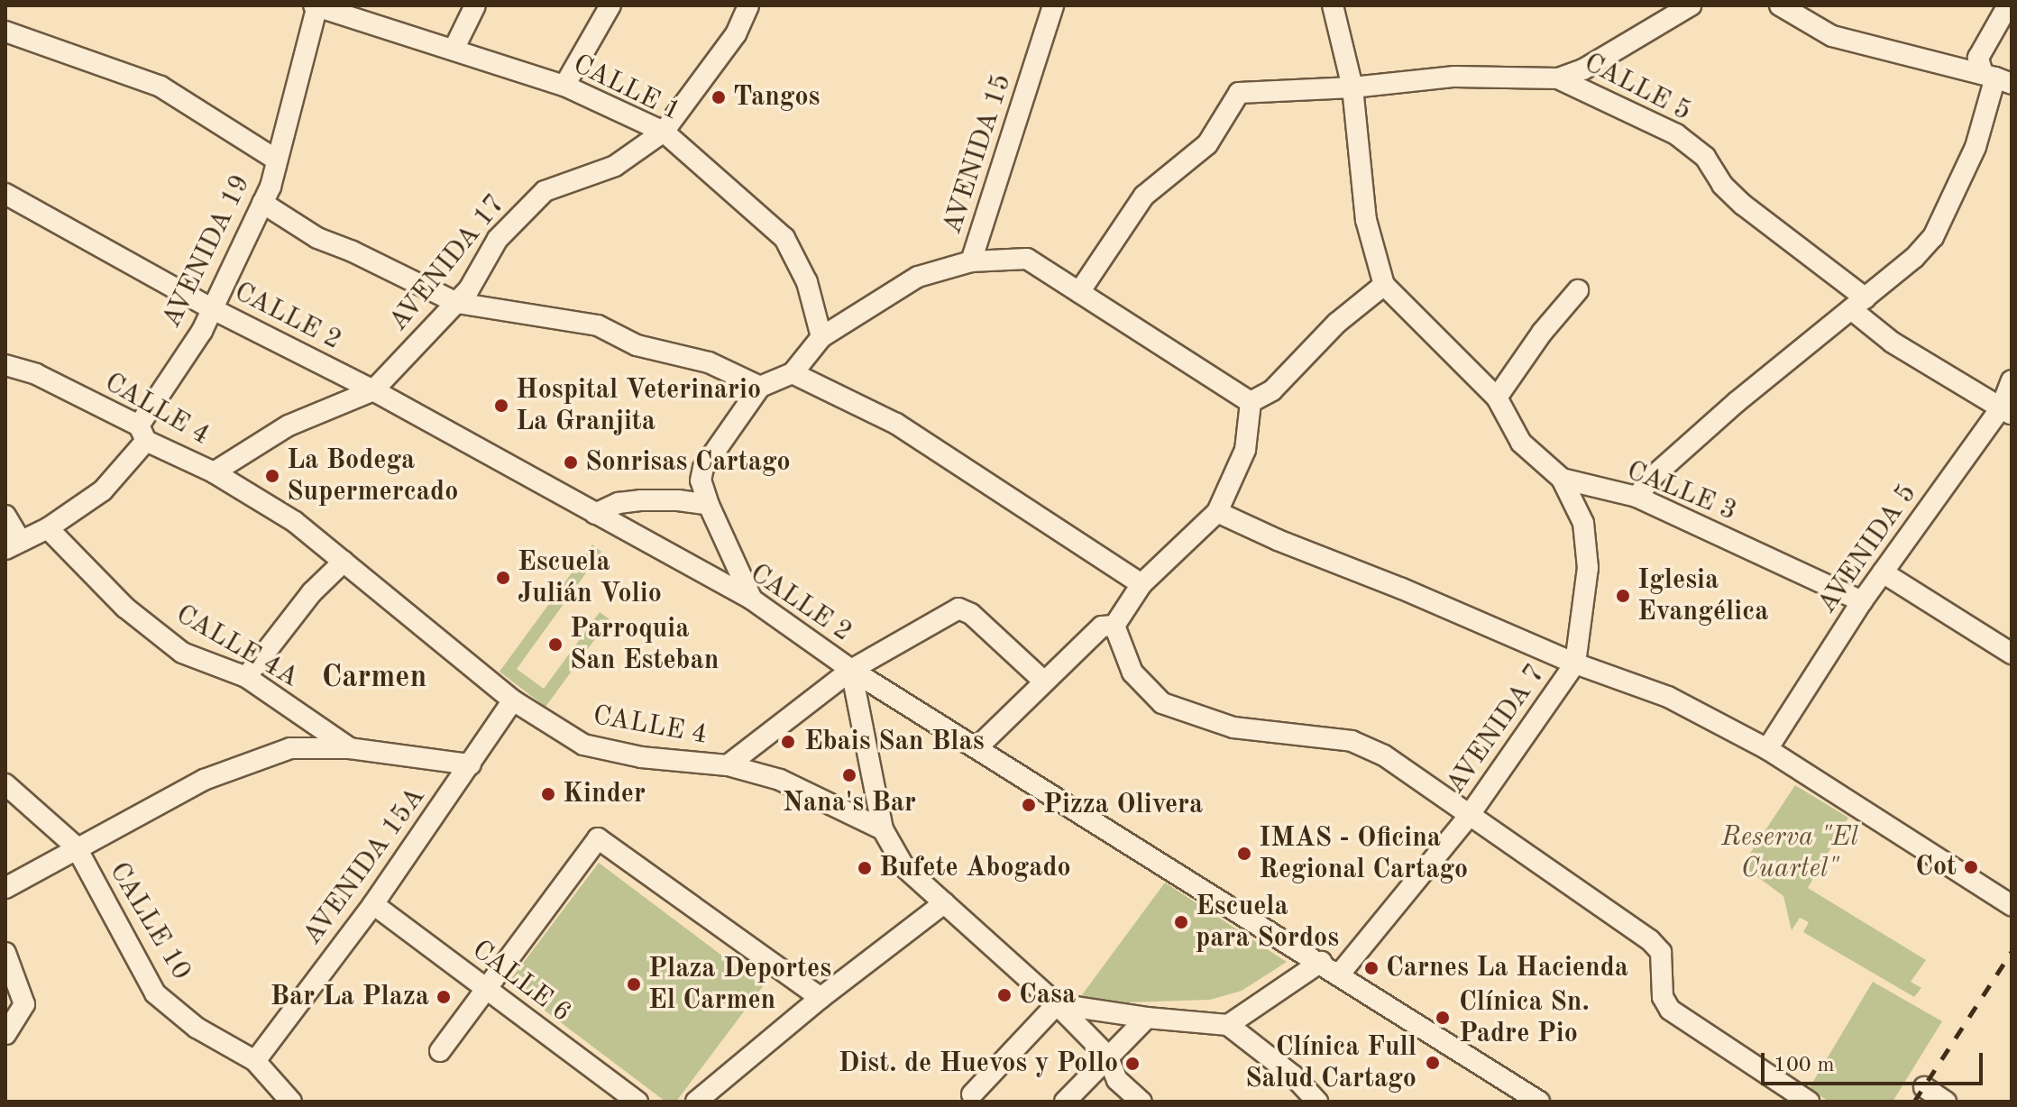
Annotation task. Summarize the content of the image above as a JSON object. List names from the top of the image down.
{
  "streets": {
    "street": [
      "CALLE 5",
      "CALLE 1",
      "AVENIDA 15",
      "AVENIDA 19",
      "AVENIDA 17",
      "CALLE 2",
      "CALLE 4",
      "CALLE 3",
      "AVENIDA 5",
      "CALLE 4A",
      "AVENIDA 7",
      "AVENIDA 15A",
      "CALLE 10",
      "CALLE 6"
    ]
  },
  "crossings": [
    ["CALLE 5", "AVENIDA 5"],
    ["CALLE 1", "AVENIDA 15"],
    ["CALLE 1", "AVENIDA 19"],
    ["CALLE 1", "AVENIDA 17"],
    ["AVENIDA 19", "CALLE 2"],
    ["AVENIDA 19", "CALLE 4"],
    ["AVENIDA 19", "CALLE 4A"],
    ["AVENIDA 17", "CALLE 2"],
    ["CALLE 4", "AVENIDA 15A"],
    ["CALLE 3", "AVENIDA 5"],
    ["CALLE 3", "AVENIDA 7"],
    ["CALLE 4A", "AVENIDA 15A"],
    ["AVENIDA 15A", "CALLE 10"],
    ["AVENIDA 15A", "CALLE 6"]
  ],
  "districts": ["Carmen"],
  "parks": ["Reserva \"El Cuartel\""],
  "places": [
    "Tangos",
    "Hospital Veterinario La Granjita",
    "Sonrisas Cartago",
    "La Bodega Supermercado",
    "Escuela Julián Volio",
    "Iglesia Evangélica",
    "Parroquia San Esteban",
    "Ebais San Blas",
    "Nana's Bar",
    "Kinder",
    "Pizza Olivera",
    "IMAS - Oficina Regional Cartago",
    "Cot",
    "Bufete Abogado",
    "Escuela para Sordos",
    "Carnes La Hacienda",
    "Plaza Deportes El Carmen",
    "Casa",
    "Bar La Plaza",
    "Clínica Sn. Padre Pio",
    "Clínica Full Salud Cartago",
    "Dist. de Huevos y Pollo"
  ],
  "scale_bar": "100 m"
}
